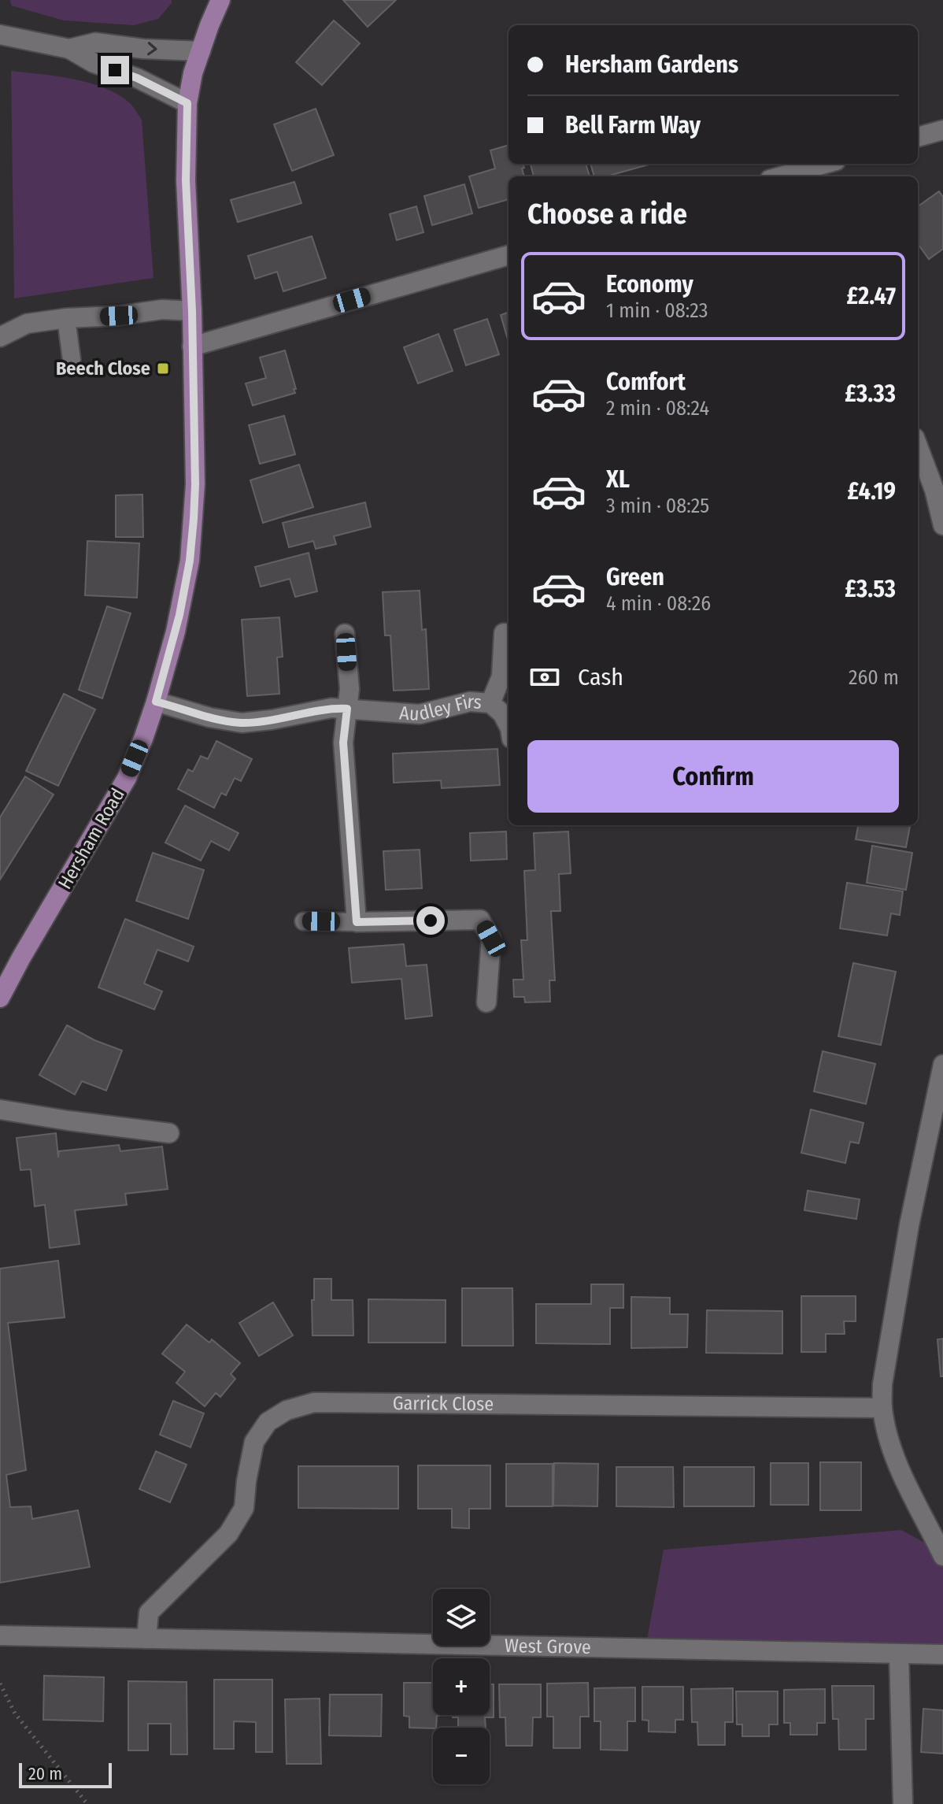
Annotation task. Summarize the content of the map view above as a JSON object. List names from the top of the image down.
{
  "streets": {
    "main road": ["Hersham Road"],
    "street": ["Audley Firs", "Garrick Close", "West Grove"]
  },
  "crossings": [
    ["Audley Firs", "Hersham Road"],
    ["Garrick Close", "West Grove"]
  ],
  "places": {
    "transit": ["Beech Close"]
  },
  "scale_bar": "20 m",
  "page": {
    "banner": ["Hersham Gardens", "Bell Farm Way"],
    "heading": "Choose a ride",
    "list": [
      {
        "name": "Economy",
        "note": "1 min · 08:23",
        "value": "£2.47"
      },
      {
        "name": "Comfort",
        "note": "2 min · 08:24",
        "value": "£3.33"
      },
      {
        "name": "XL",
        "note": "3 min · 08:25",
        "value": "£4.19"
      },
      {
        "name": "Green",
        "note": "4 min · 08:26",
        "value": "£3.53"
      }
    ],
    "pay": ["Cash", "260 m"],
    "buttons": "Confirm",
    "map_buttons": ["+", "−"],
    "scale": "20 m"
  }
}
